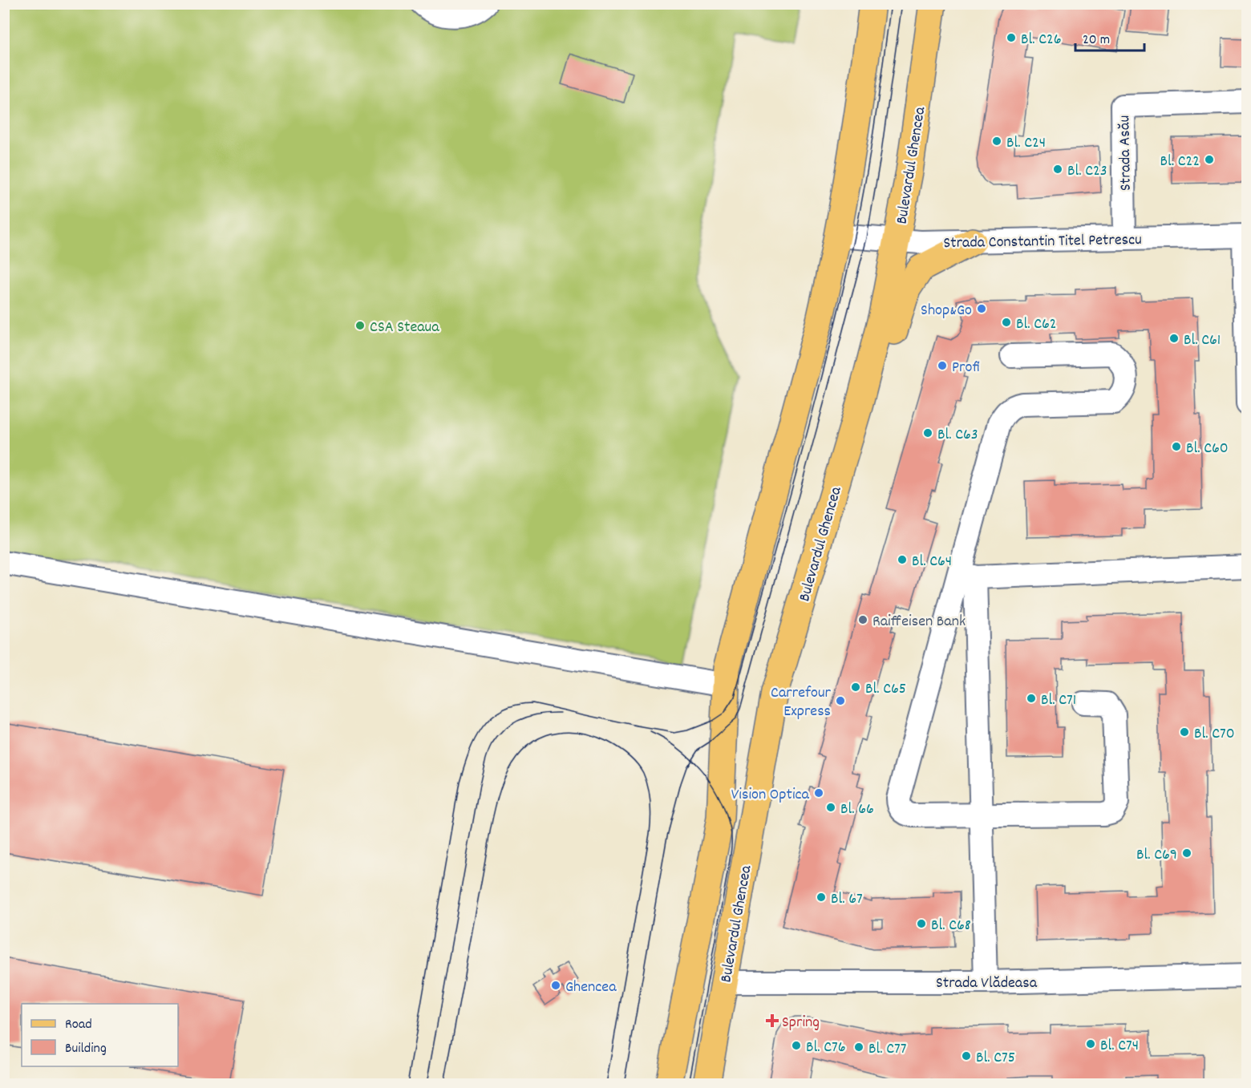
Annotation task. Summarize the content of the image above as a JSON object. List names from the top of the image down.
{
  "streets": {
    "main road": ["Bulevardul Ghencea"],
    "street": ["Strada Asău", "Strada Constantin Titel Petrescu", "Strada Vlădeasa"]
  },
  "crossings": [
    ["Strada Asău", "Strada Constantin Titel Petrescu"],
    ["Bulevardul Ghencea", "Strada Constantin Titel Petrescu"],
    ["Bulevardul Ghencea", "Strada Vlădeasa"]
  ],
  "places": {
    "other": [
      "Bl. C26",
      "Bl. C24",
      "Bl. C22",
      "Bl. C23",
      "Shop&Go",
      "Bl. C62",
      "CSA Steaua",
      "Bl. C61",
      "Profi",
      "Bl. C63",
      "Bl. C60",
      "Bl. C64",
      "Raiffeisen Bank",
      "Bl. C65",
      "Bl. C71",
      "Carrefour Express",
      "Bl. C70",
      "Vision Optica",
      "Bl. 66",
      "Bl. C69",
      "Bl. 67",
      "Bl. C68",
      "Ghencea",
      "Bl. C74",
      "Bl. C76",
      "Bl. C77",
      "Bl. C75"
    ],
    "health": ["Spring"]
  },
  "legend": ["Road", "Building"],
  "scale_bar": "20 m"
}
